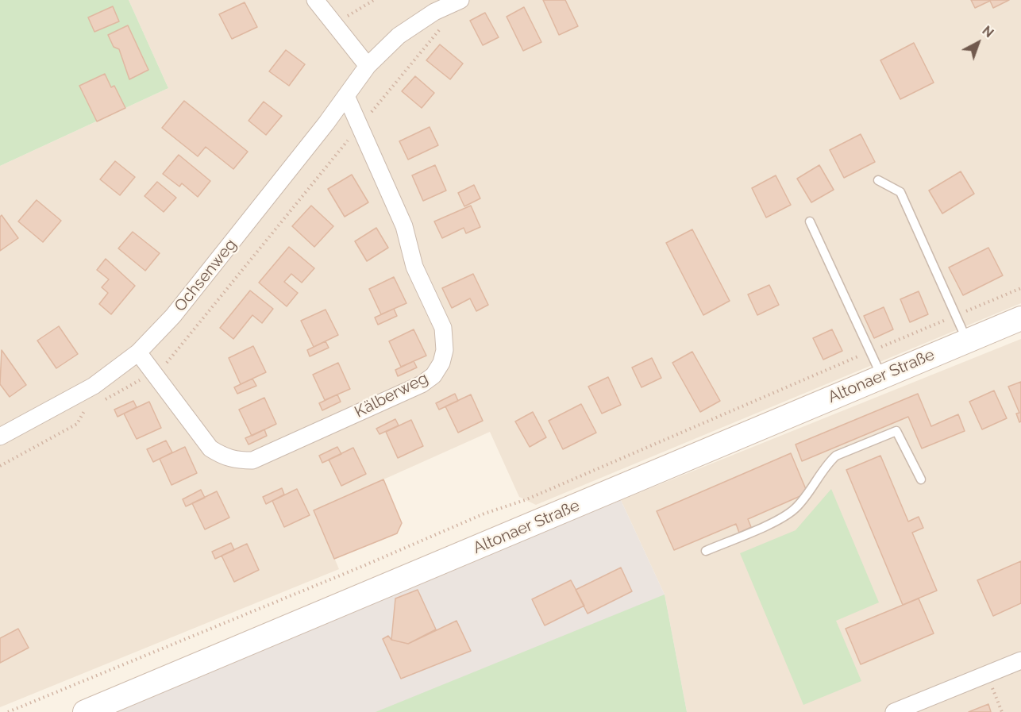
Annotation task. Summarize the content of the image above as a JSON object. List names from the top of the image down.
{
  "streets": {
    "main road": ["Altonaer Straße"],
    "street": ["Ochsenweg", "Kälberweg"]
  },
  "crossings": [
    ["Ochsenweg", "Kälberweg"]
  ],
  "north": "top right"
}
